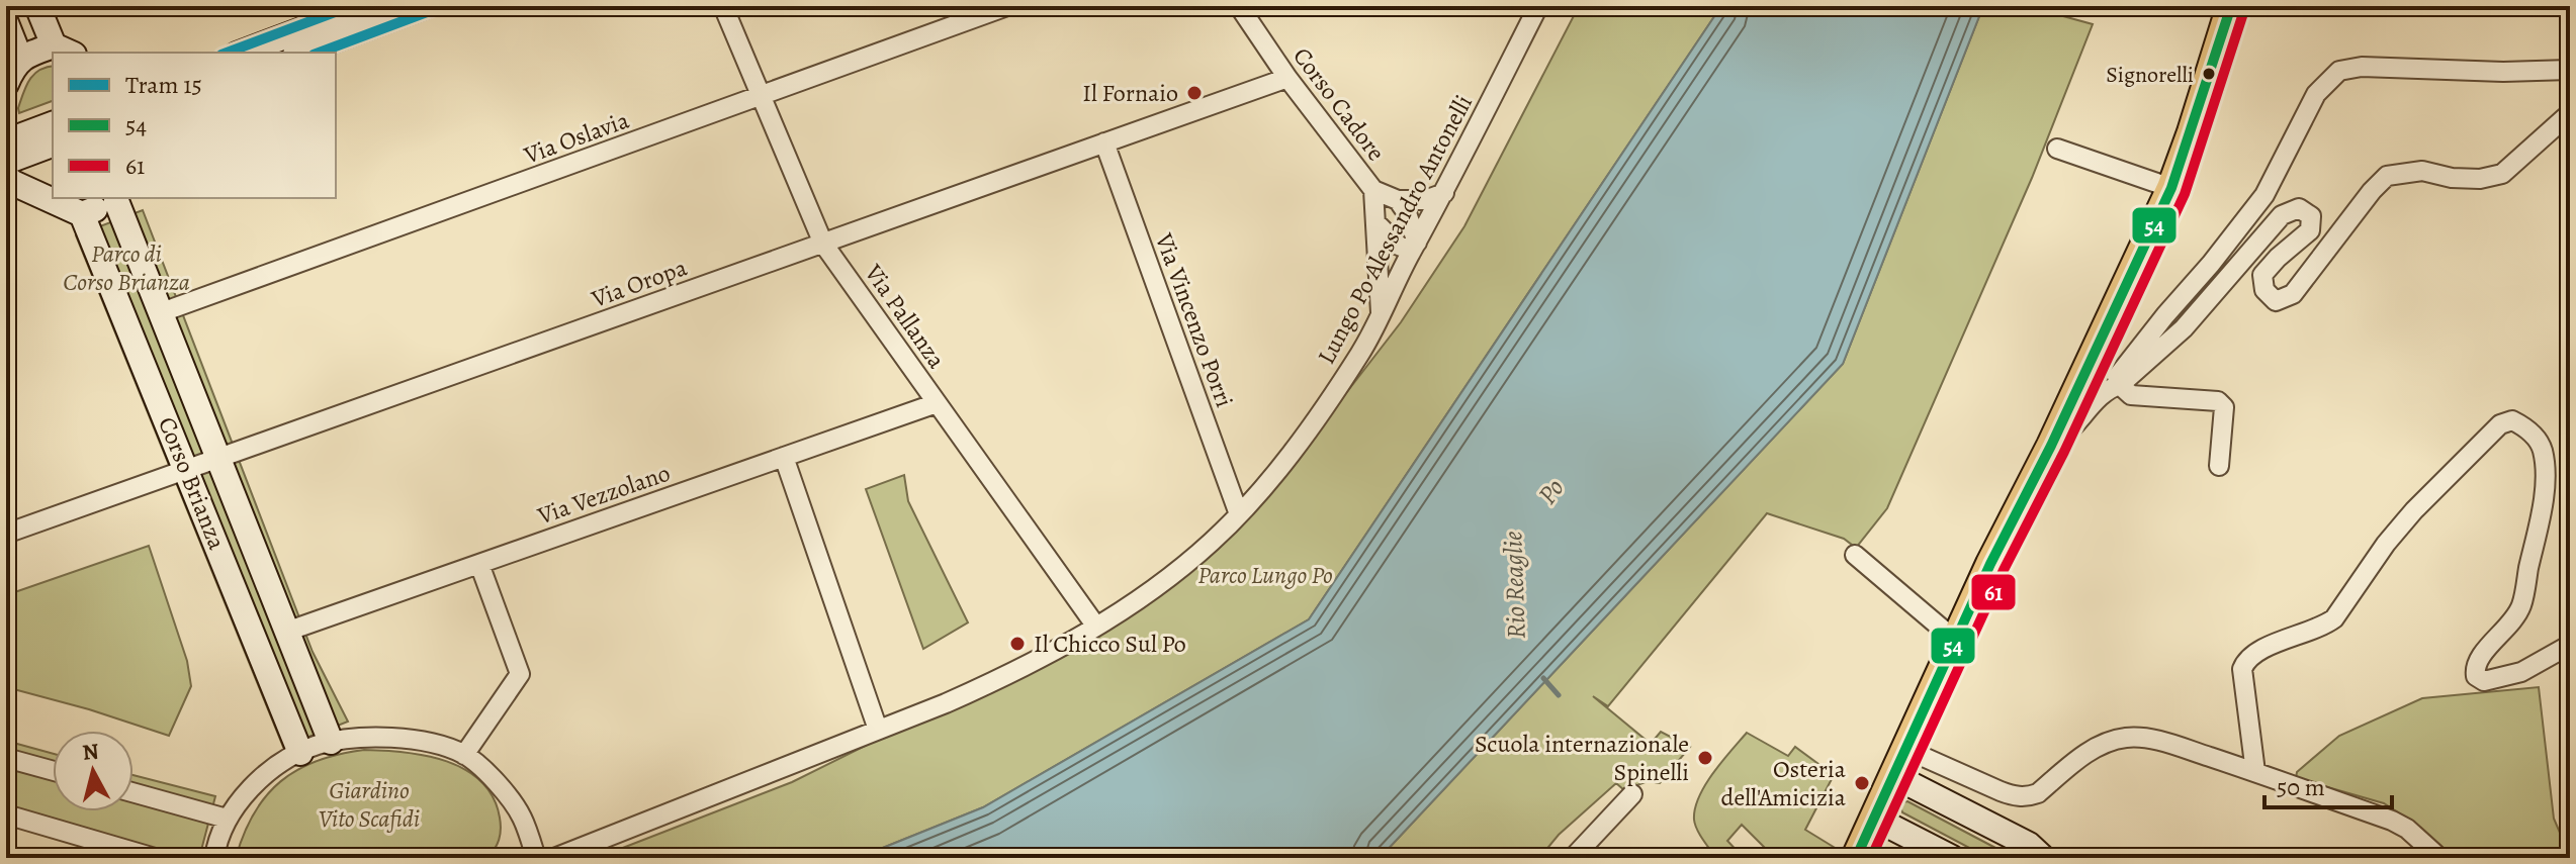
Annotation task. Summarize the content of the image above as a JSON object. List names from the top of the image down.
{
  "streets": {
    "street": [
      "Corso Cadore",
      "Via Oslavia",
      "Lungo Po Alessandro Antonelli",
      "Via Oropa",
      "Via Pallanza",
      "Via Vincenzo Porri",
      "Corso Brianza",
      "Via Vezzolano"
    ]
  },
  "crossings": [
    ["Corso Cadore", "Lungo Po Alessandro Antonelli"],
    ["Corso Cadore", "Via Oropa"],
    ["Via Oslavia", "Via Pallanza"],
    ["Via Oslavia", "Corso Brianza"],
    ["Lungo Po Alessandro Antonelli", "Via Pallanza"],
    ["Lungo Po Alessandro Antonelli", "Via Vincenzo Porri"],
    ["Via Oropa", "Via Pallanza"],
    ["Via Oropa", "Via Vincenzo Porri"],
    ["Via Oropa", "Corso Brianza"],
    ["Via Pallanza", "Via Vezzolano"],
    ["Corso Brianza", "Via Vezzolano"]
  ],
  "water": ["Po", "Rio Reaglie"],
  "parks": ["Parco di Corso Brianza", "Parco Lungo Po", "Giardino Vito Scafidi"],
  "places": [
    "Signorelli",
    "Il Fornaio",
    "Il Chicco Sul Po",
    "Scuola internazionale Spinelli",
    "Osteria dell'Amicizia"
  ],
  "lines": ["tram line 15", "transit line 54", "transit line 61"],
  "legend": ["Tram 15", "54", "61"],
  "scale_bar": "50 m",
  "north": "top"
}
